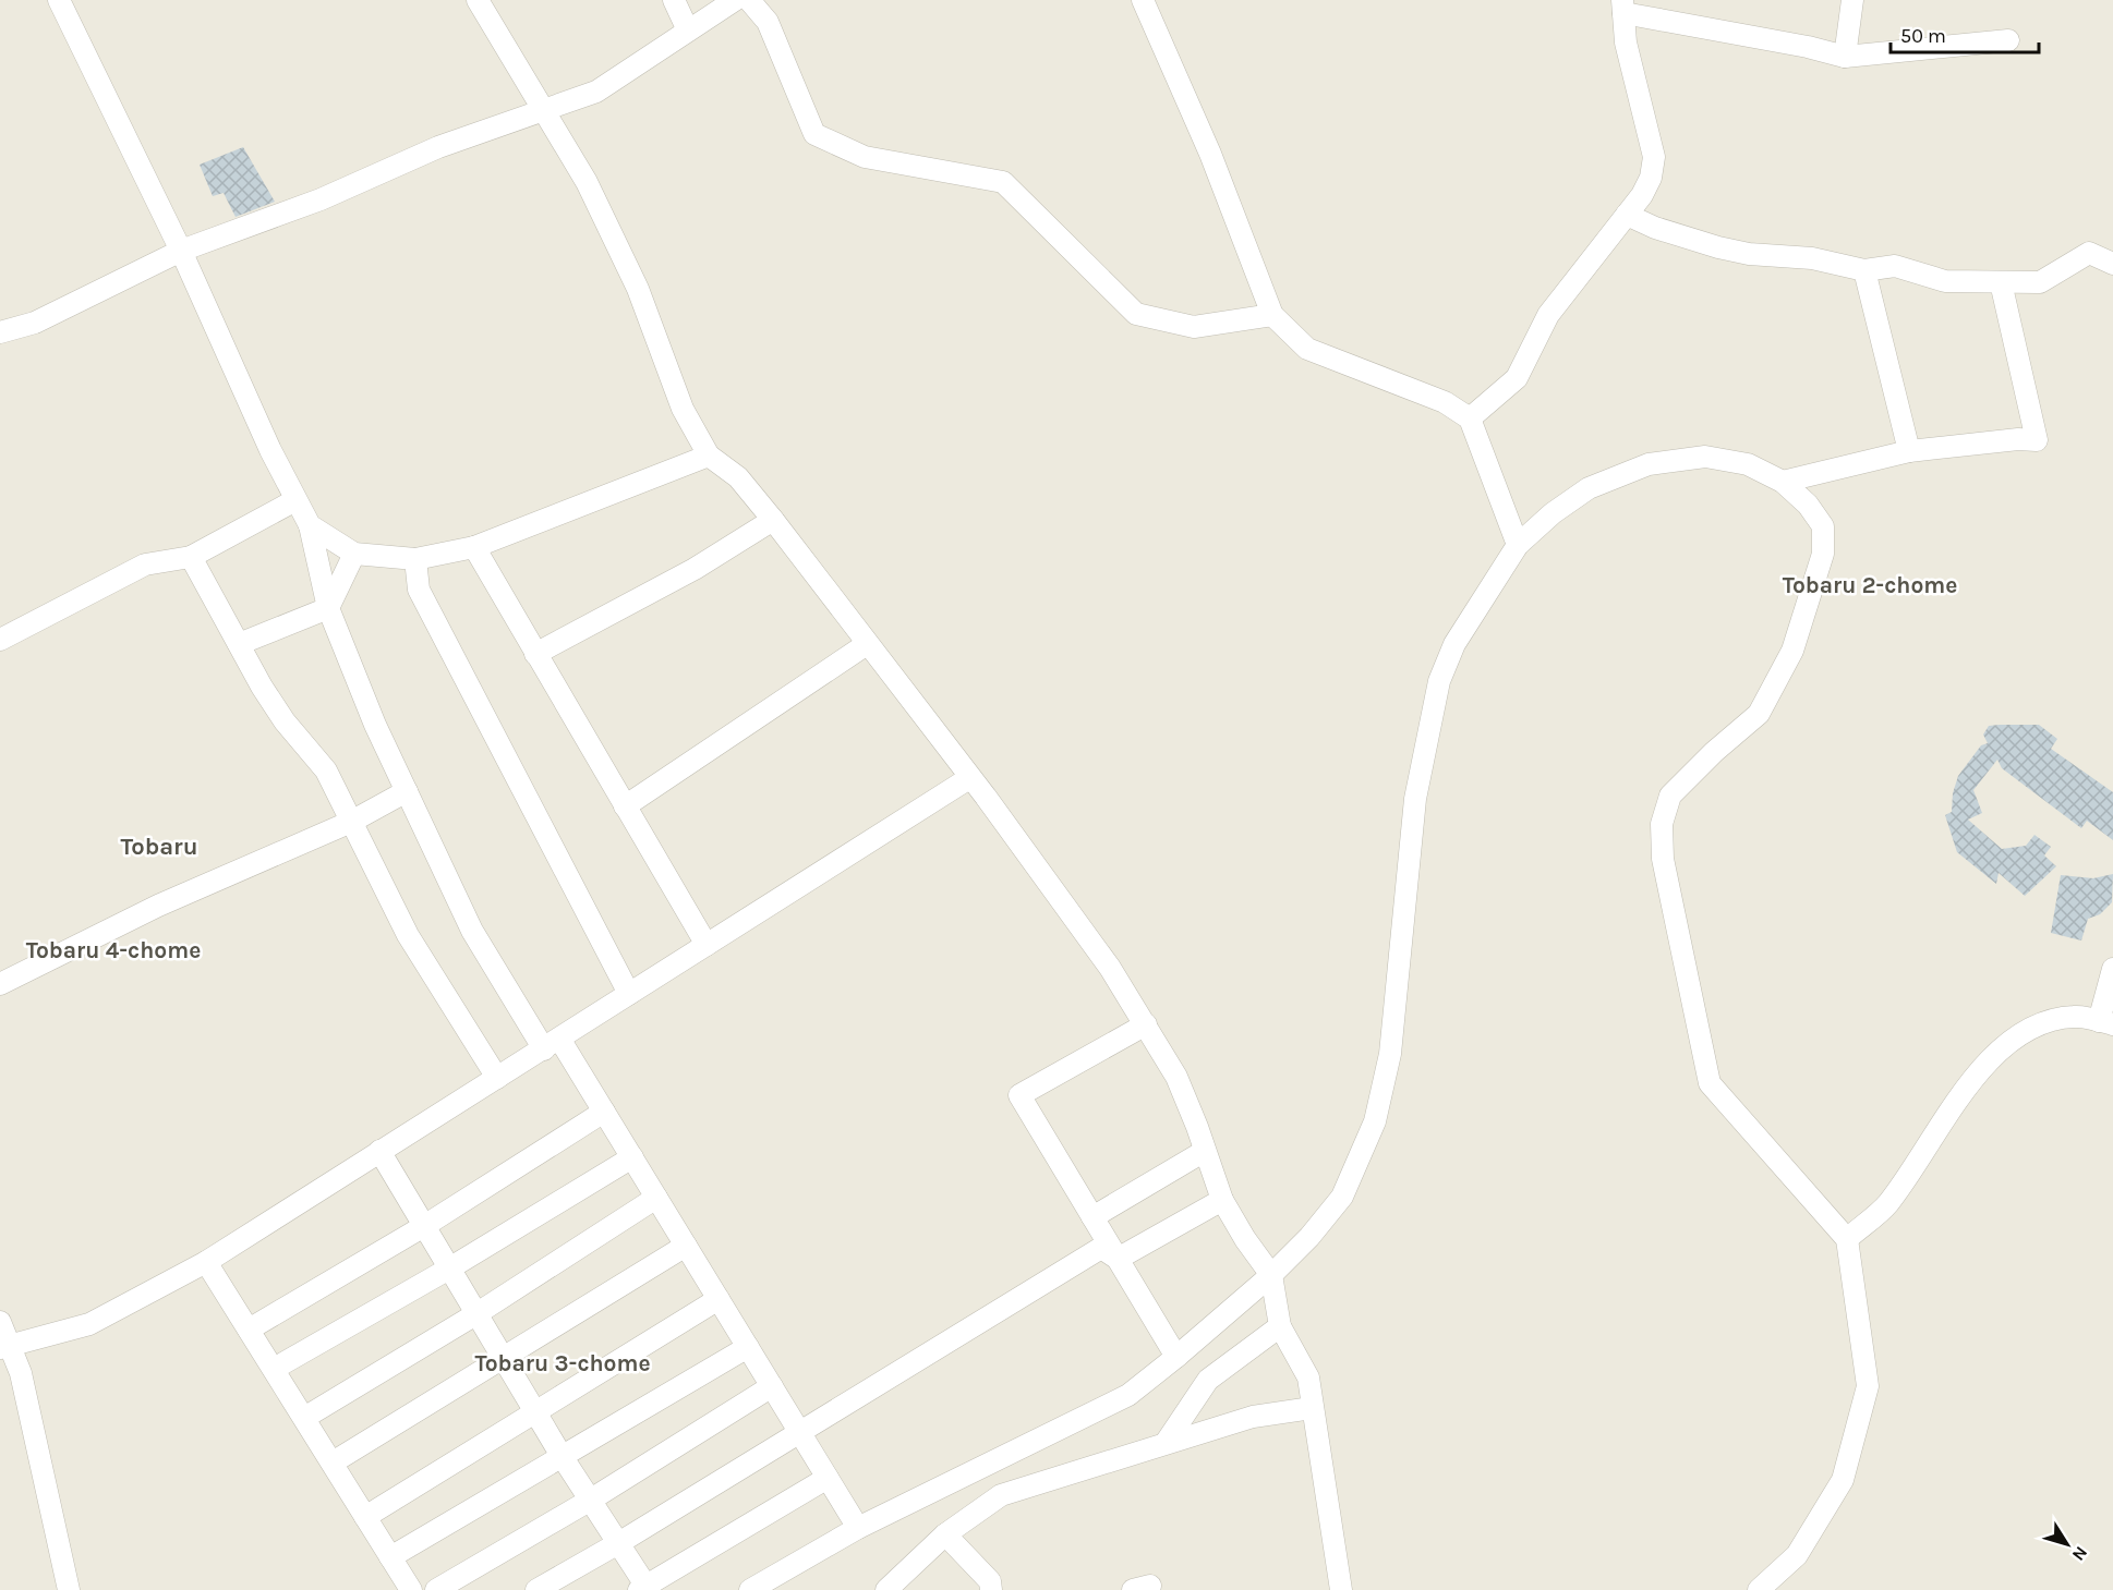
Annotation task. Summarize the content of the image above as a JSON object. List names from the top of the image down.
{
  "districts": [
    "Tobaru 2-chome",
    "Tobaru",
    "Tobaru 4-chome",
    "Tobaru 3-chome"
  ],
  "scale_bar": "50 m",
  "north": "bottom right"
}
